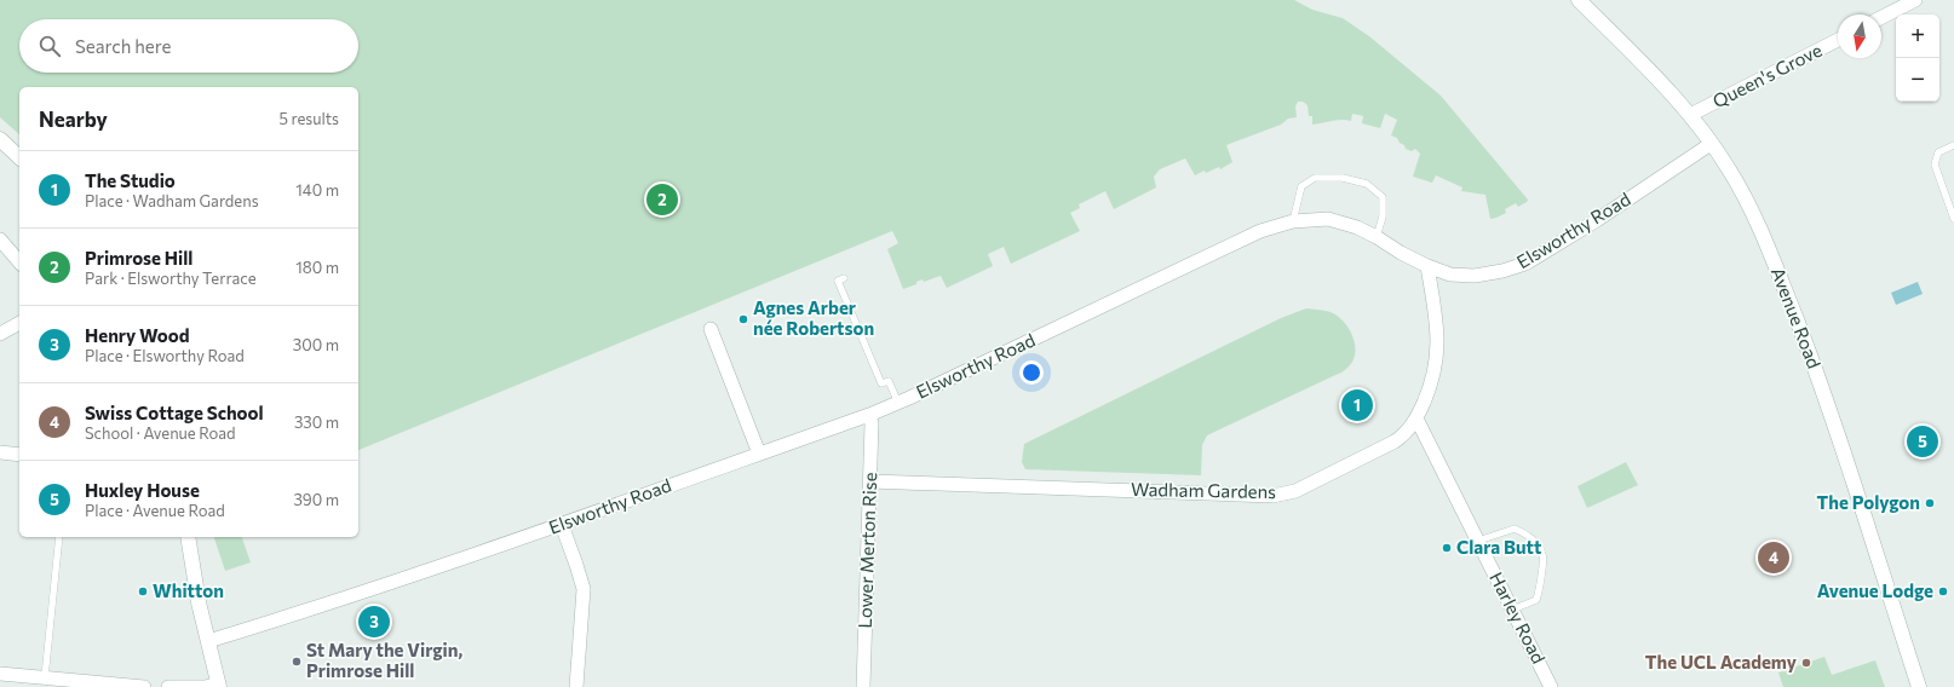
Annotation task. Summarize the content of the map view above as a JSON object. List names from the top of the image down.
{
  "streets": {
    "main road": ["Avenue Road"],
    "street": [
      "Queen's Grove",
      "Elsworthy Road",
      "Wadham Gardens",
      "Lower Merton Rise",
      "Harley Road"
    ]
  },
  "crossings": [
    ["Queen's Grove", "Avenue Road"],
    ["Elsworthy Road", "Avenue Road"],
    ["Elsworthy Road", "Wadham Gardens"],
    ["Elsworthy Road", "Lower Merton Rise"],
    ["Wadham Gardens", "Lower Merton Rise"],
    ["Wadham Gardens", "Harley Road"]
  ],
  "places": [
    "Agnes Arber née Robertson",
    "The Polygon",
    "Clara Butt",
    "Whitton",
    "Avenue Lodge",
    "St Mary the Virgin, Primrose Hill",
    "The UCL Academy"
  ],
  "north": "bottom",
  "page": {
    "map_buttons": ["+", "−"],
    "search": "Search here",
    "heading": ["Nearby", "5 results"],
    "list": [
      {
        "mark": "1",
        "name": "The Studio",
        "note": "Place · Wadham Gardens",
        "value": "140 m"
      },
      {
        "mark": "2",
        "name": "Primrose Hill",
        "note": "Park · Elsworthy Terrace",
        "value": "180 m"
      },
      {
        "mark": "3",
        "name": "Henry Wood",
        "note": "Place · Elsworthy Road",
        "value": "300 m"
      },
      {
        "mark": "4",
        "name": "Swiss Cottage School",
        "note": "School · Avenue Road",
        "value": "330 m"
      },
      {
        "mark": "5",
        "name": "Huxley House",
        "note": "Place · Avenue Road",
        "value": "390 m"
      }
    ],
    "pins": [
      "2",
      "1",
      "5",
      "4",
      "3"
    ]
  }
}
